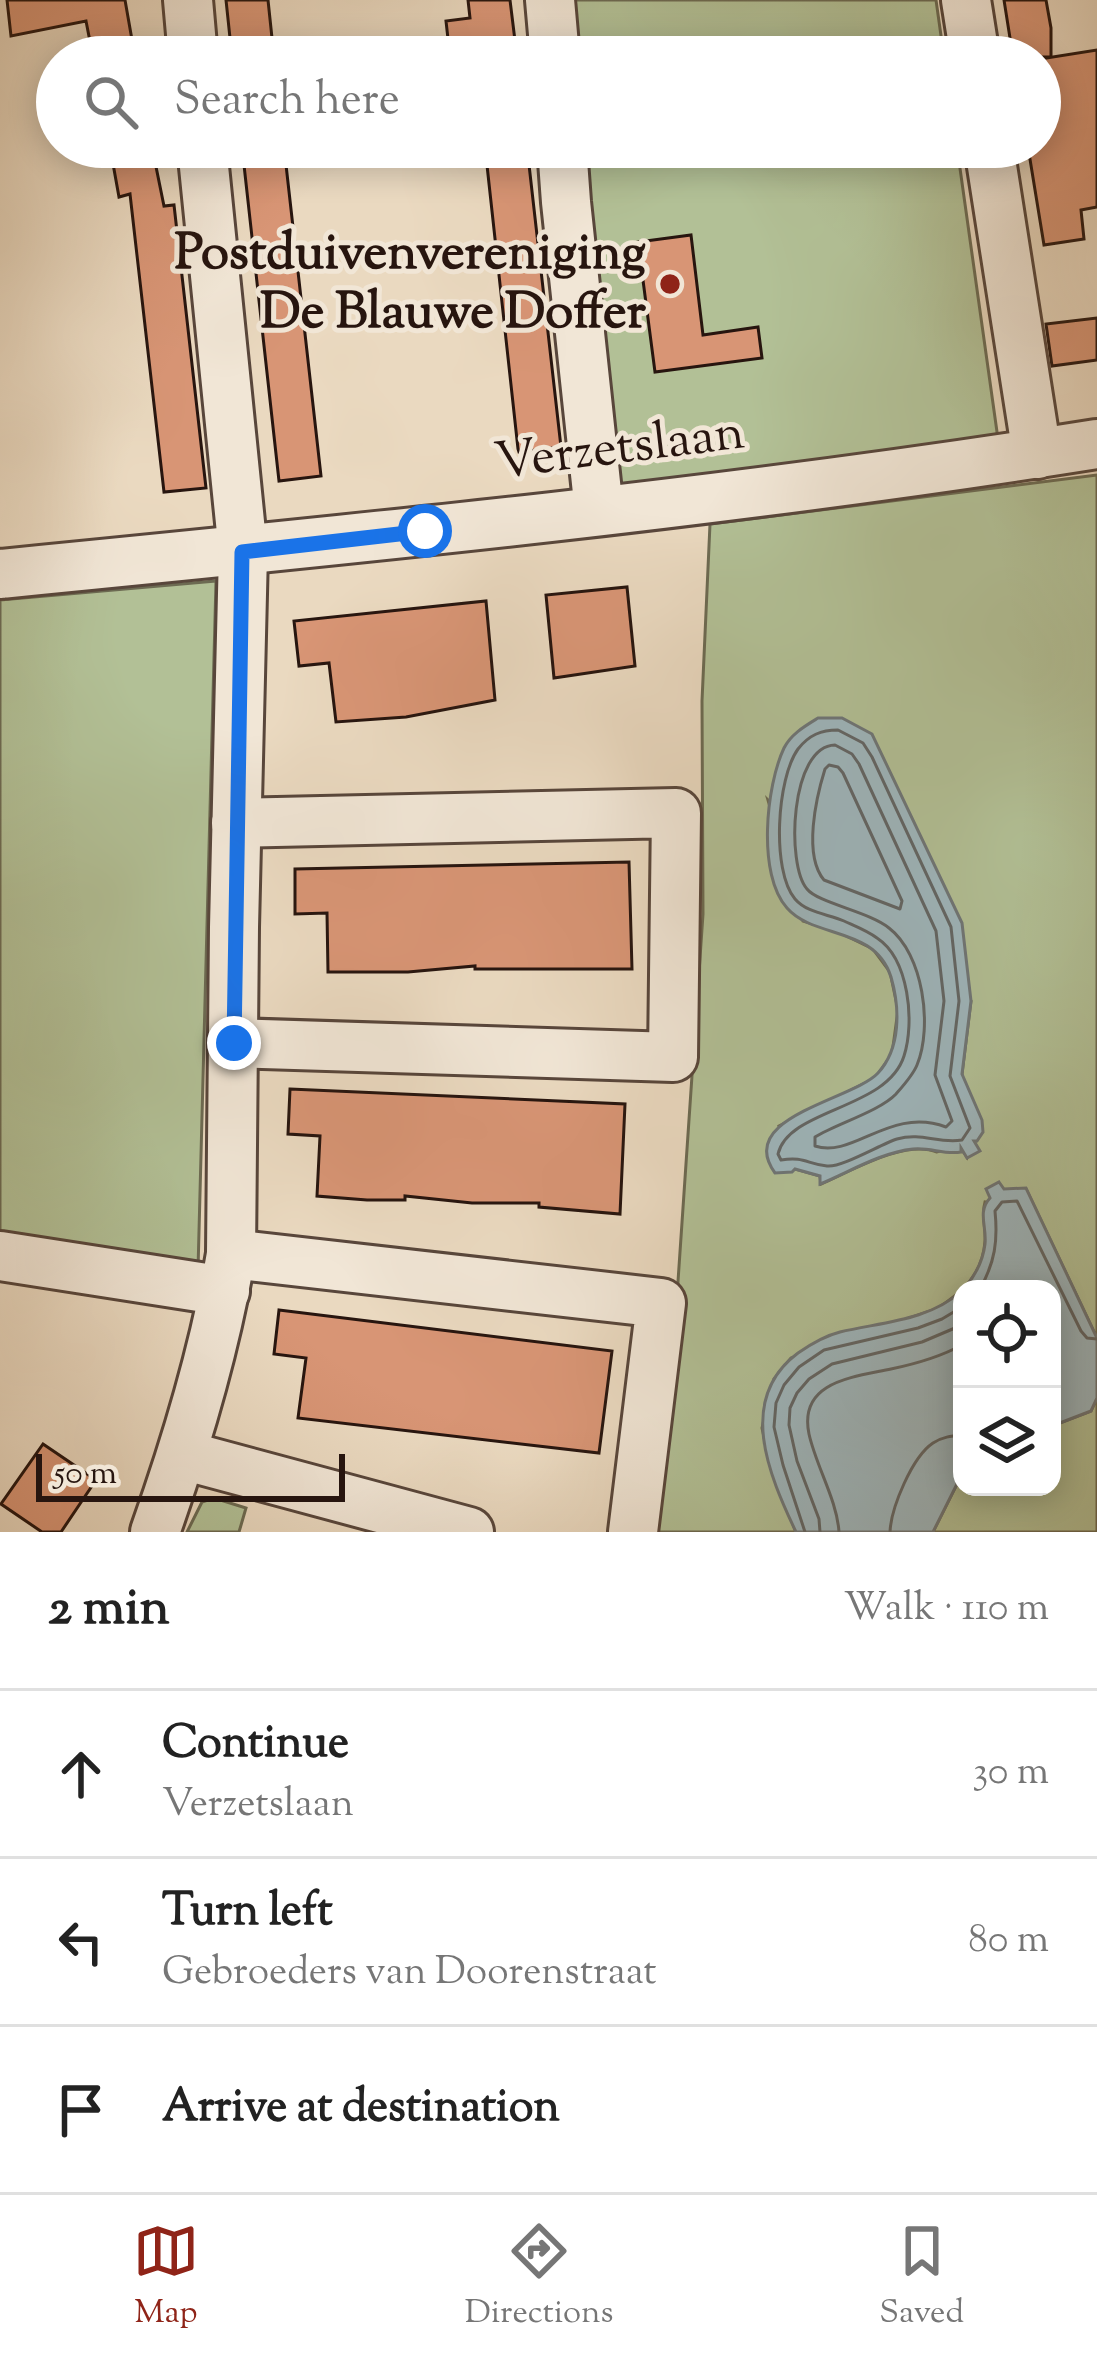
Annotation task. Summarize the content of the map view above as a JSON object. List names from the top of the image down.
{
  "streets": {
    "street": ["Verzetslaan"]
  },
  "places": ["Postduivenvereniging De Blauwe Doffer"],
  "scale_bar": "50 m",
  "page": {
    "search": "Search here",
    "scale": "50 m",
    "heading": ["2 min", "Walk · 110 m"],
    "list": [
      ["Continue", "Verzetslaan", "30 m"],
      ["Turn left", "Gebroeders van Doorenstraat", "80 m"],
      "Arrive at destination"
    ],
    "nav": ["Map", "Directions", "Saved"]
  }
}
